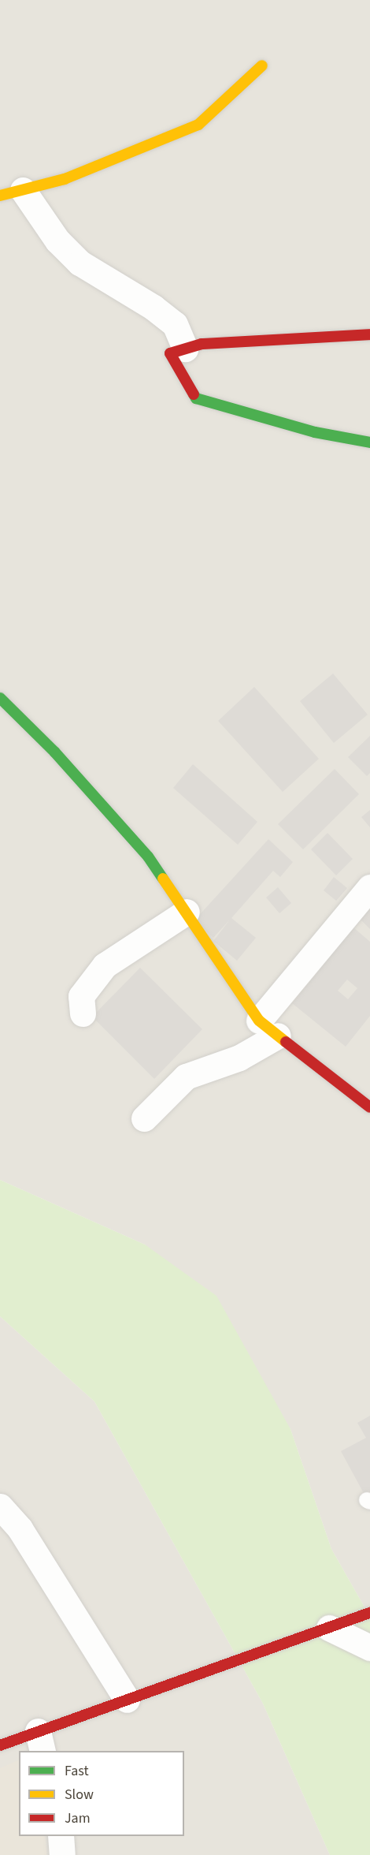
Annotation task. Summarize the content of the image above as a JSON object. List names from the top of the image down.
{
  "legend": ["Fast", "Slow", "Jam"]
}
